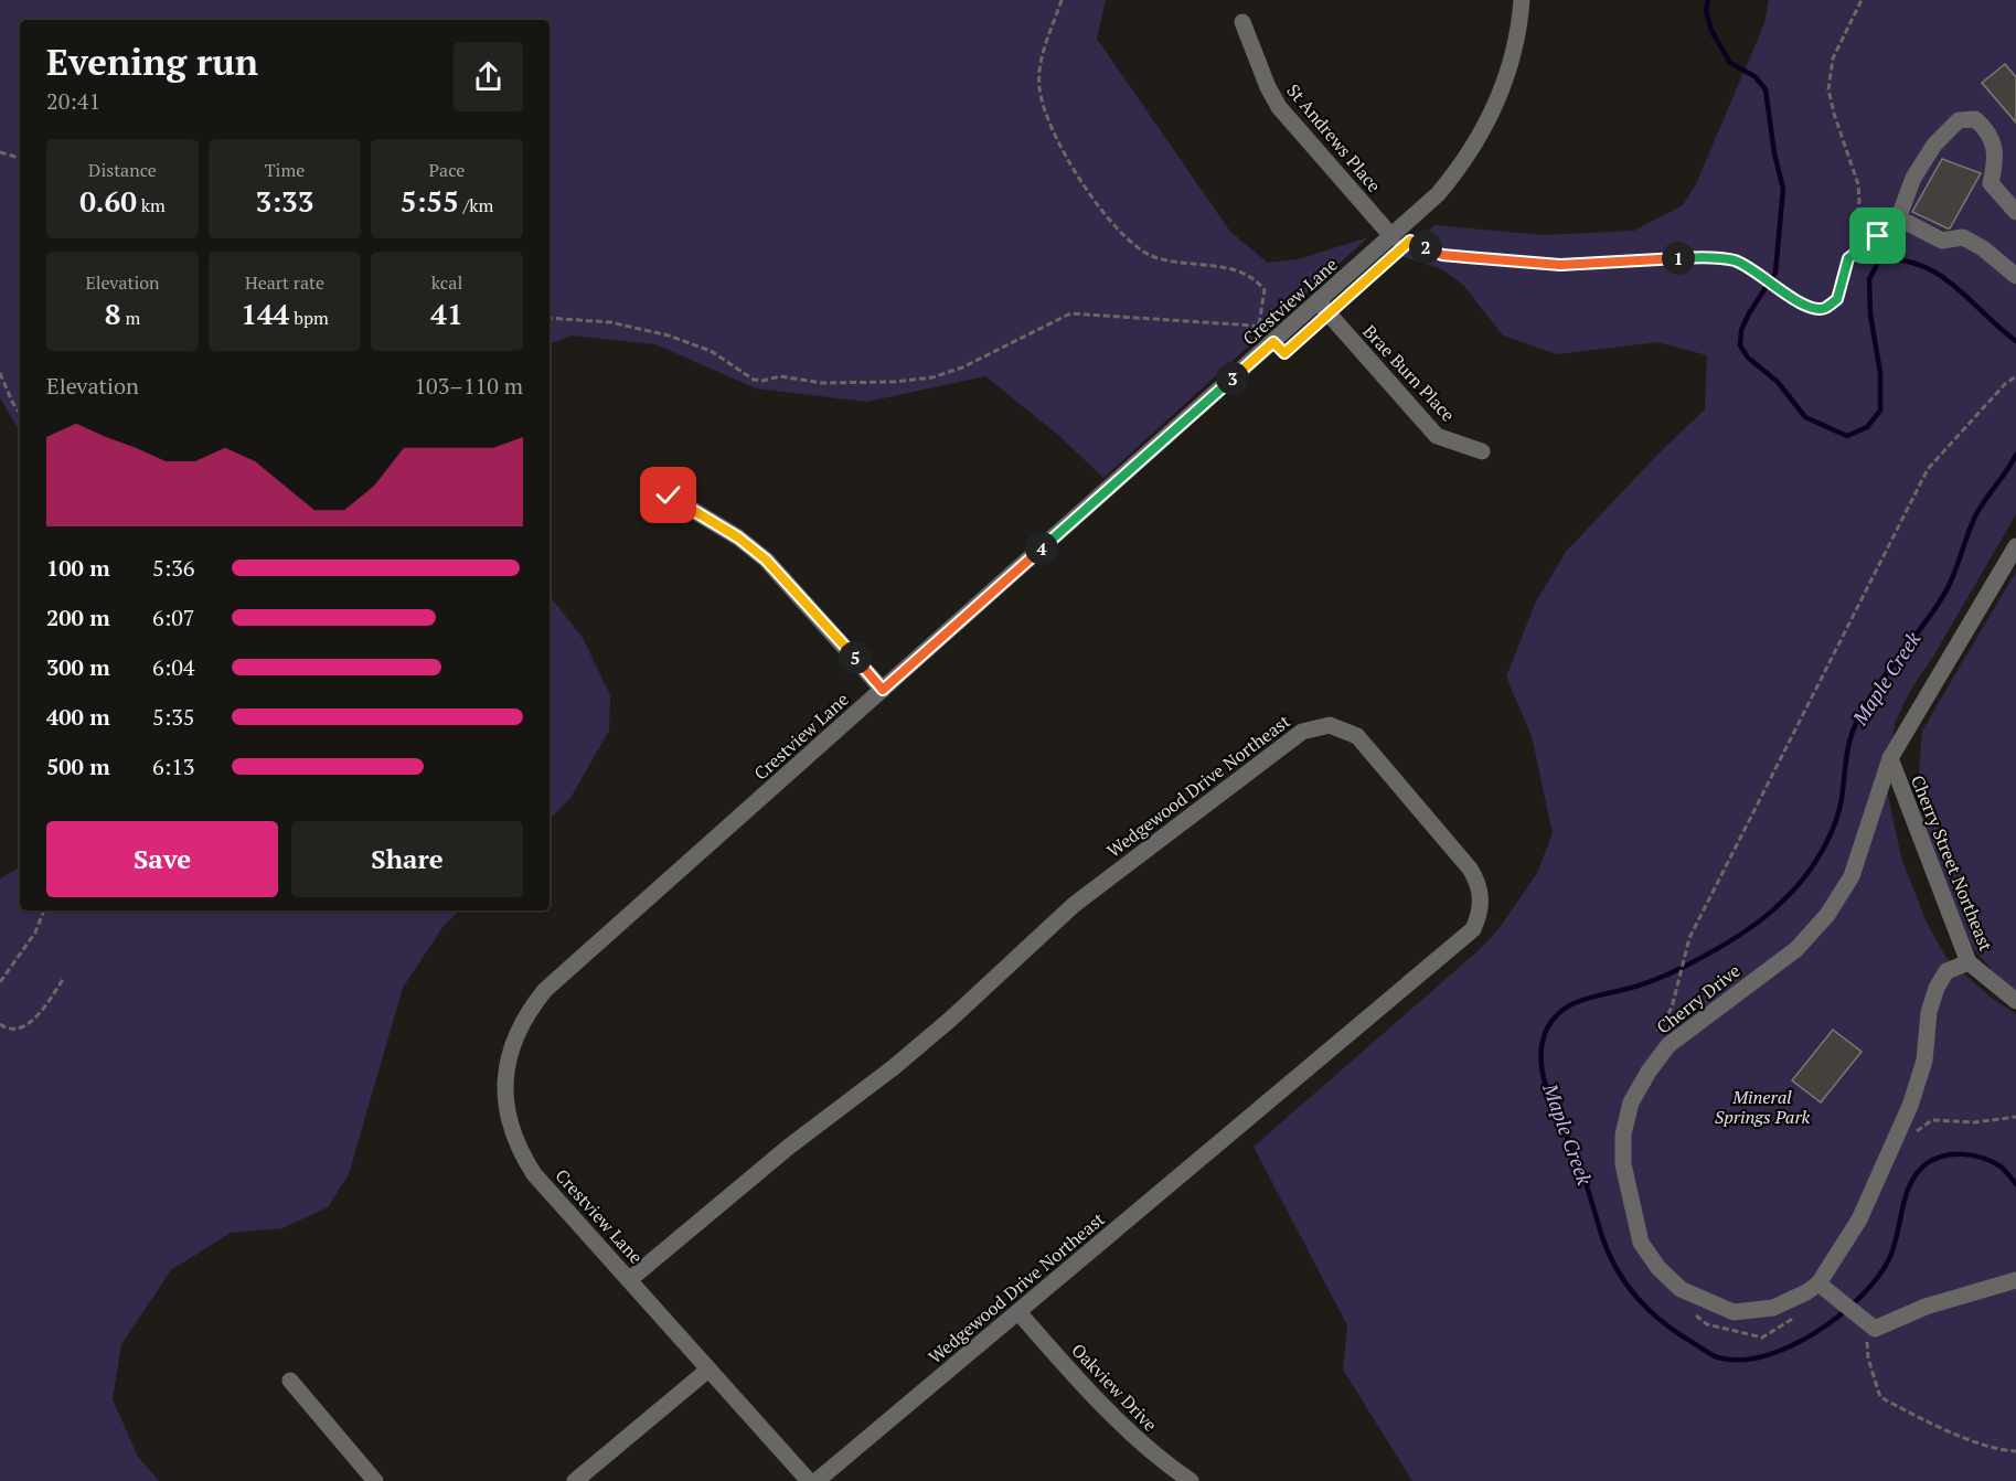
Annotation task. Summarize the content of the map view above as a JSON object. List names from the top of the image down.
{
  "streets": {
    "street": [
      "St Andrews Place",
      "Crestview Lane",
      "Brae Burn Place",
      "Wedgewood Drive Northeast",
      "Cherry Street Northeast",
      "Cherry Drive",
      "Oakview Drive"
    ]
  },
  "crossings": [
    ["St Andrews Place", "Crestview Lane"],
    ["Crestview Lane", "Brae Burn Place"],
    ["Crestview Lane", "Wedgewood Drive Northeast"],
    ["Wedgewood Drive Northeast", "Oakview Drive"],
    ["Cherry Street Northeast", "Cherry Drive"]
  ],
  "water": ["Maple Creek"],
  "parks": ["Mineral Springs Park"],
  "page": {
    "heading": ["Evening run", "20:41"],
    "stats": [
      ["Distance", "0.60 km"],
      ["Time", "3:33"],
      ["Pace", "5:55 /km"],
      ["Elevation", "8 m"],
      ["Heart rate", "144 bpm"],
      ["kcal", "41"]
    ],
    "pins": [
      "2",
      "1",
      "3",
      "4",
      "5"
    ],
    "chart": ["Elevation", "103–110 m"],
    "list": [
      {
        "name": "100 m",
        "note": "5:36"
      },
      {
        "name": "200 m",
        "note": "6:07"
      },
      {
        "name": "300 m",
        "note": "6:04"
      },
      {
        "name": "400 m",
        "note": "5:35"
      },
      {
        "name": "500 m",
        "note": "6:13"
      }
    ],
    "buttons": ["Save", "Share"]
  }
}
